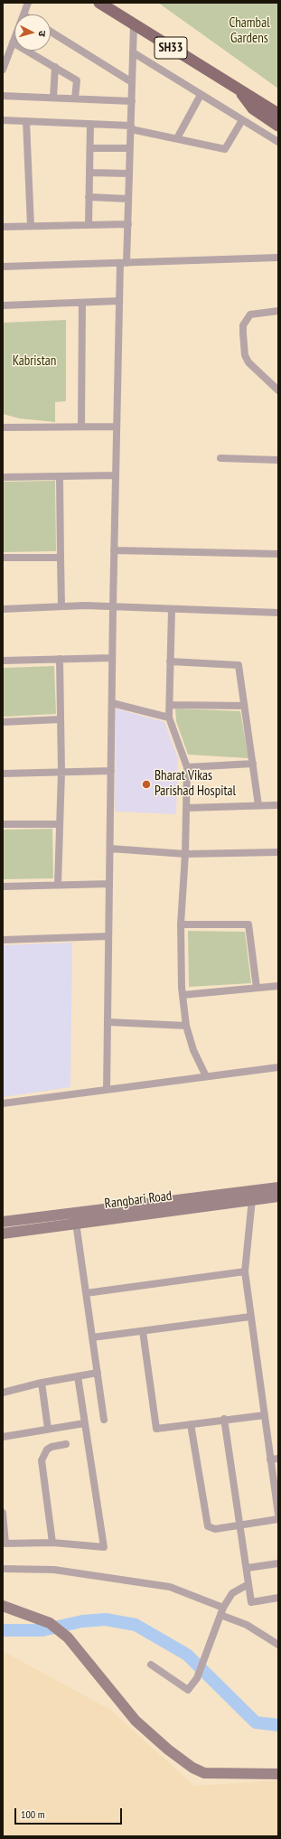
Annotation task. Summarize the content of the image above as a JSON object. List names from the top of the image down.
{
  "streets": {
    "main road": ["SH33"],
    "street": ["Rangbari Road"]
  },
  "parks": ["Chambal Gardens", "Kabristan"],
  "places": ["Bharat Vikas Parishad Hospital"],
  "scale_bar": "100 m",
  "north": "right"
}
